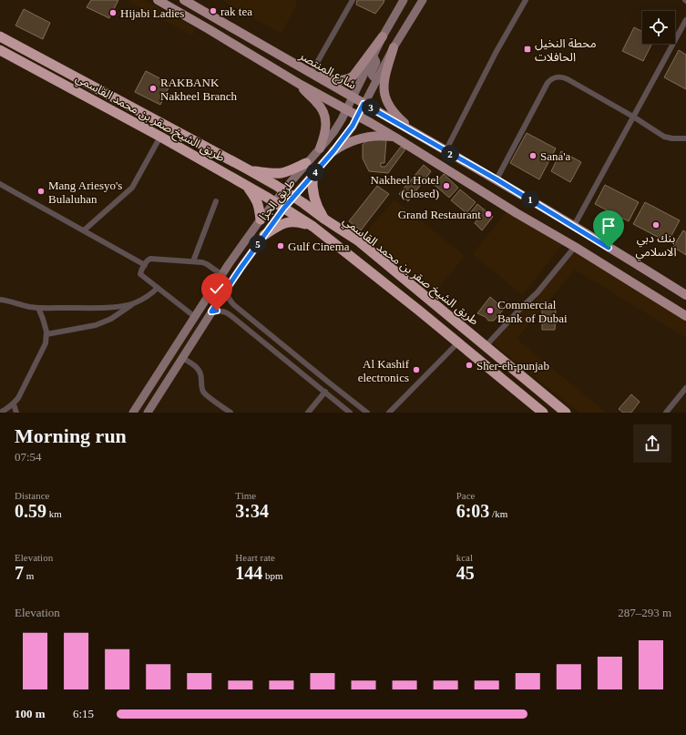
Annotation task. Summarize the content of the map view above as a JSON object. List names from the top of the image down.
{
  "streets": {
    "highway": ["طريق الشيخ صقر بن محمد القاسمي"],
    "main road": ["شارع المنتصر", "طريق الجزا"]
  },
  "crossings": [
    ["شارع المنتصر", "طريق الجزا"],
    ["طريق الشيخ صقر بن محمد القاسمي", "طريق الجزا"]
  ],
  "places": {
    "other": [
      "rak tea",
      "Hijabi Ladies",
      "RAKBANK Nakheel Branch",
      "Sana'a",
      "Nakheel Hotel (closed)",
      "Mang Ariesyo's Bulaluhan",
      "Grand Restaurant",
      "بنك دبي الاسلامي",
      "Gulf Cinema",
      "Commercial Bank of Dubai",
      "Sher-eh-punjab",
      "Al Kashif electronics"
    ],
    "transit": ["محطة النخيل الحافلات"]
  },
  "page": {
    "pins": [
      "3",
      "2",
      "4",
      "1",
      "5"
    ],
    "heading": ["Morning run", "07:54"],
    "stats": [
      ["Distance", "0.59 km"],
      ["Time", "3:34"],
      ["Pace", "6:03 /km"],
      ["Elevation", "7 m"],
      ["Heart rate", "144 bpm"],
      ["kcal", "45"]
    ],
    "chart": ["Elevation", "287–293 m"],
    "list": [
      {
        "name": "100 m",
        "note": "6:15"
      }
    ]
  }
}
